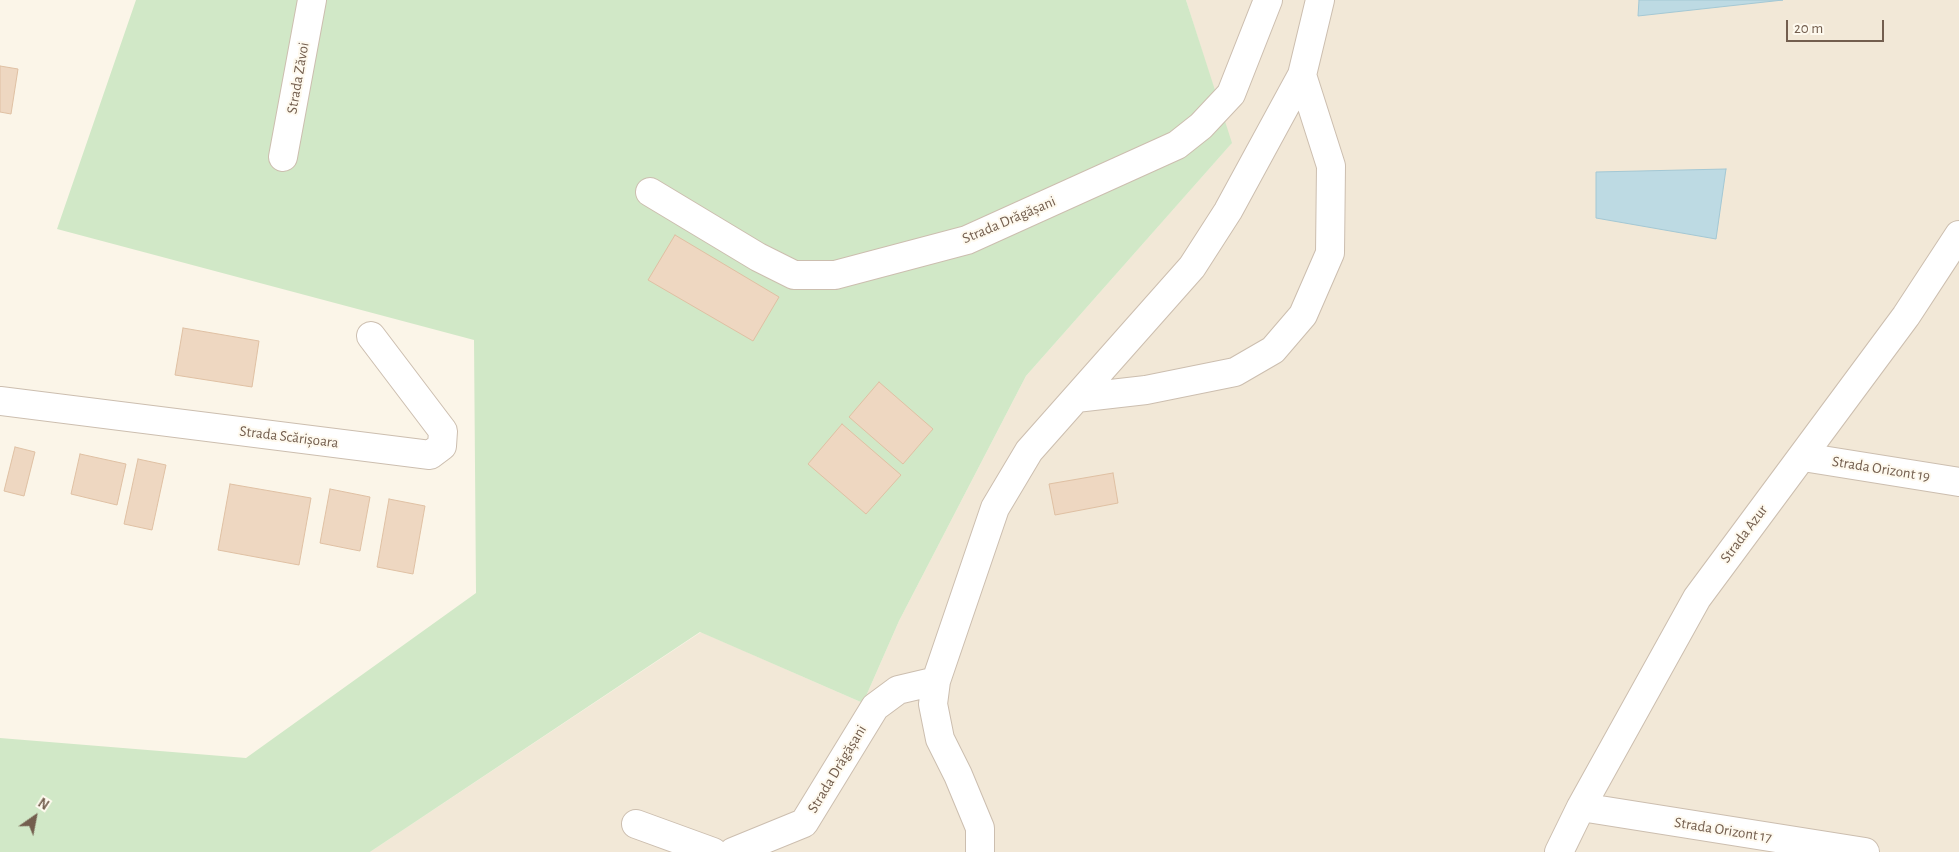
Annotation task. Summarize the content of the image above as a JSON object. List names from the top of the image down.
{
  "streets": {
    "street": [
      "Strada Zăvoi",
      "Strada Drăgășani",
      "Strada Scărișoara",
      "Strada Orizont 19",
      "Strada Azur",
      "Strada Orizont 17"
    ]
  },
  "crossings": [
    ["Strada Orizont 19", "Strada Azur"],
    ["Strada Azur", "Strada Orizont 17"]
  ],
  "scale_bar": "20 m",
  "north": "top right"
}
